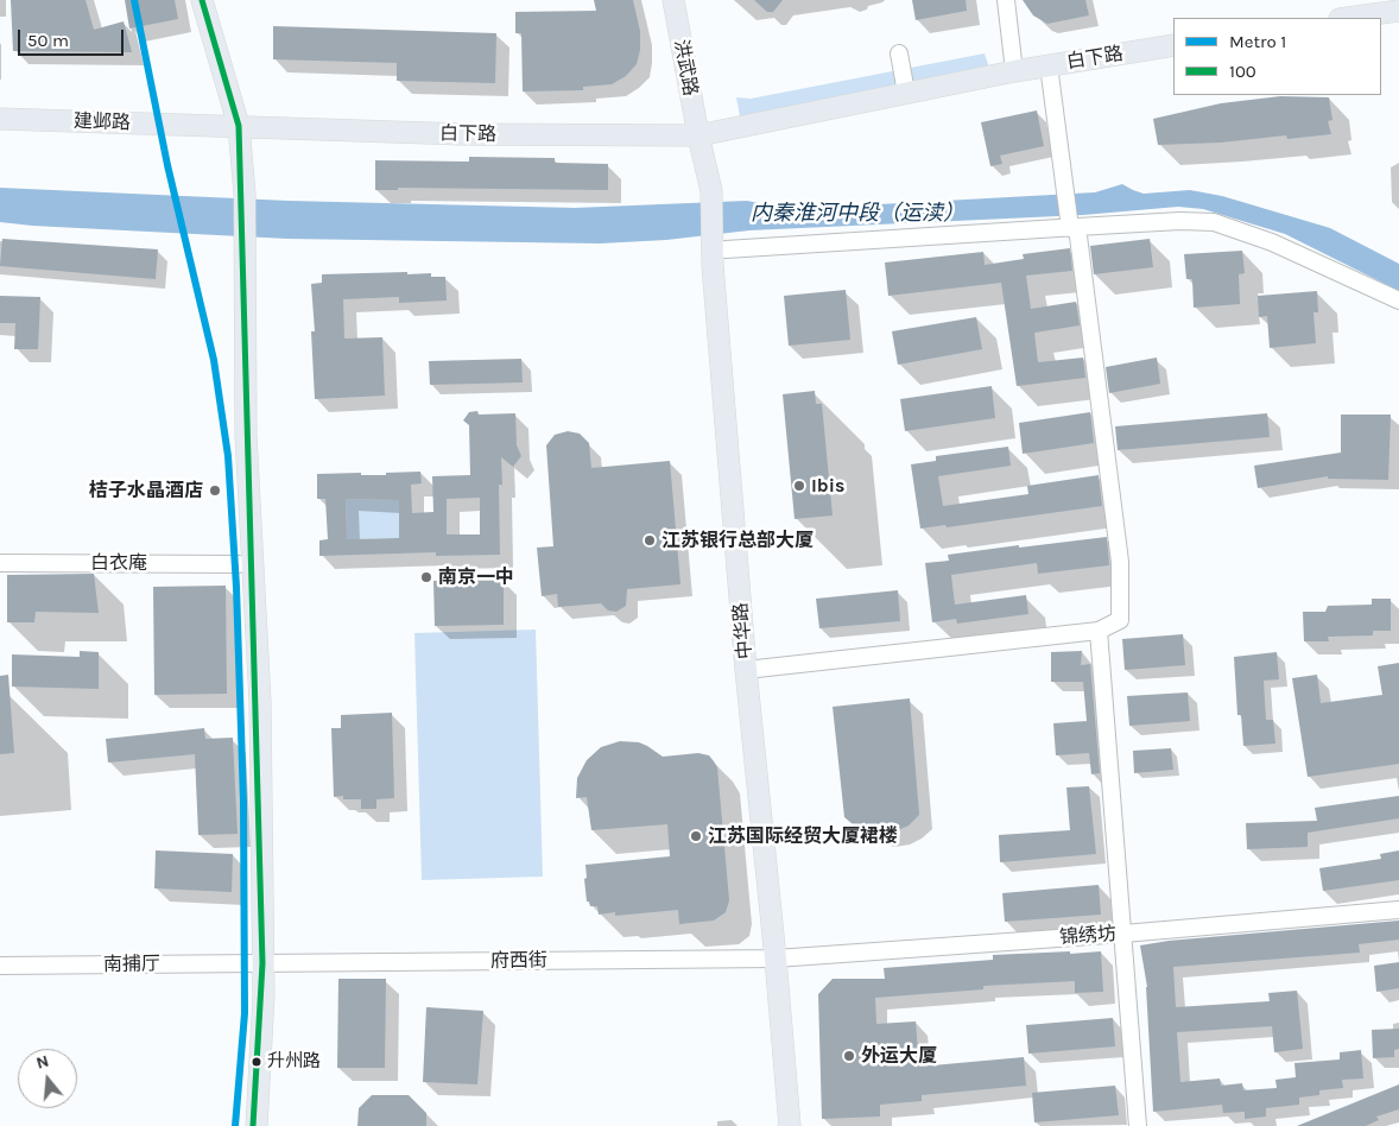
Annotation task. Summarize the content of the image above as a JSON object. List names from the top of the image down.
{
  "streets": {
    "main road": [
      "白下路",
      "洪武路",
      "建邺路",
      "中华路"
    ],
    "street": [
      "白衣庵",
      "锦绣坊",
      "府西街",
      "南捕厅"
    ]
  },
  "crossings": [
    ["白下路", "洪武路"],
    ["白下路", "建邺路"],
    ["白下路", "中华路"],
    ["洪武路", "中华路"],
    ["中华路", "锦绣坊"],
    ["中华路", "府西街"],
    ["锦绣坊", "府西街"],
    ["府西街", "南捕厅"]
  ],
  "water": ["内秦淮河中段（运渎）"],
  "places": [
    "Ibis",
    "桔子水晶酒店",
    "江苏银行总部大厦",
    "南京一中",
    "江苏国际经贸大厦裙楼",
    "外运大厦",
    "升州路"
  ],
  "lines": ["metro line 1", "transit line 100"],
  "legend": ["Metro 1", "100"],
  "scale_bar": "50 m",
  "north": "top"
}
